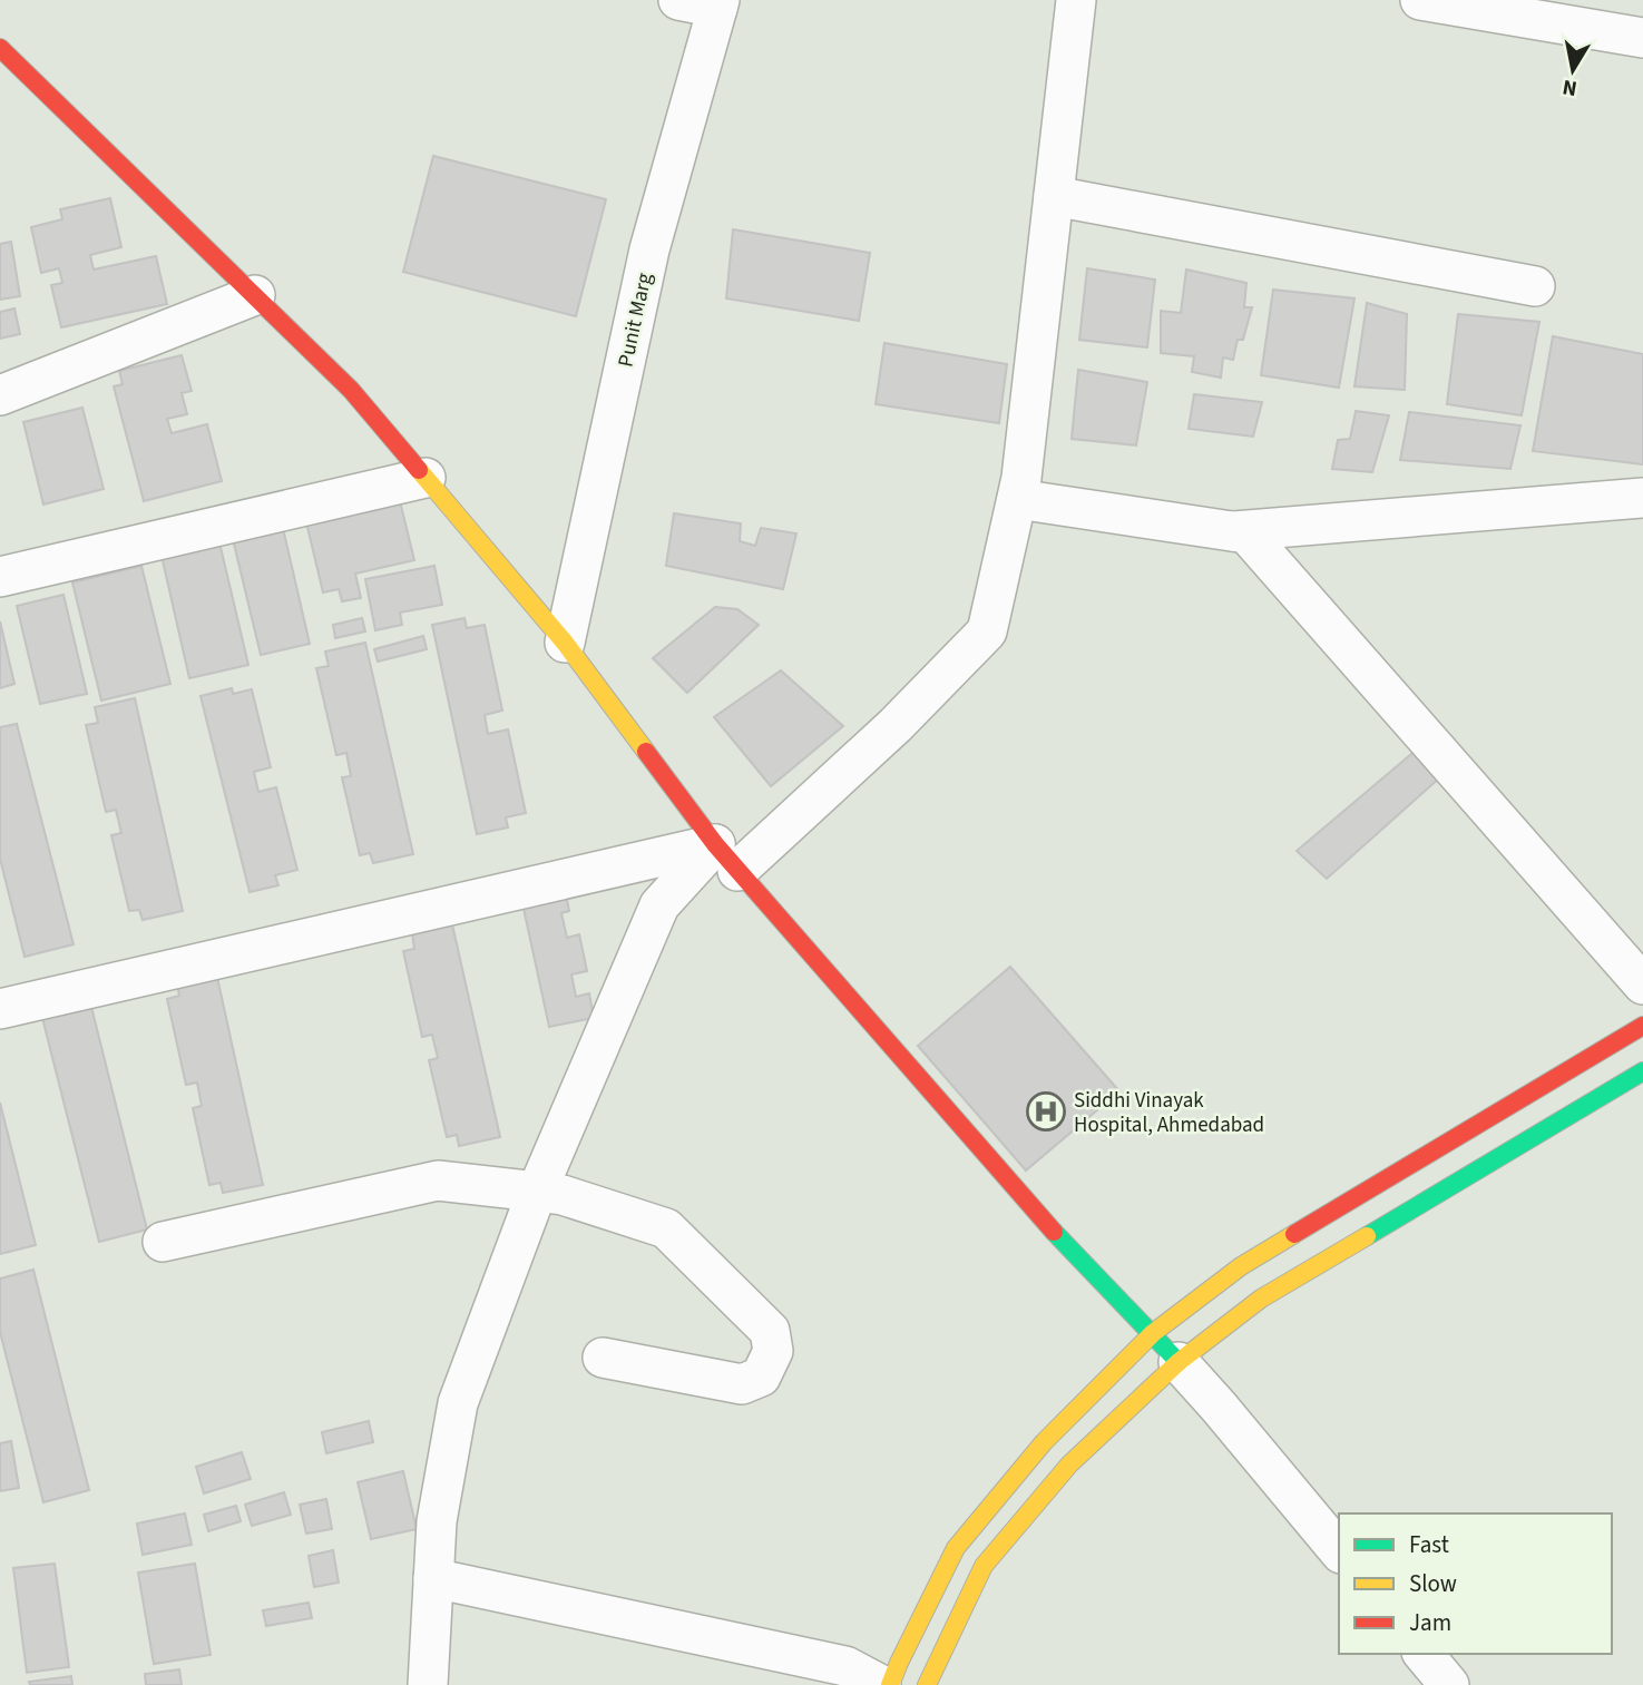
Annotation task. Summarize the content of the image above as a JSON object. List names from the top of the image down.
{
  "streets": {
    "street": ["Punit Marg"]
  },
  "places": {
    "hospital": ["Siddhi Vinayak Hospital, Ahmedabad"]
  },
  "legend": ["Fast", "Slow", "Jam"],
  "north": "bottom"
}
